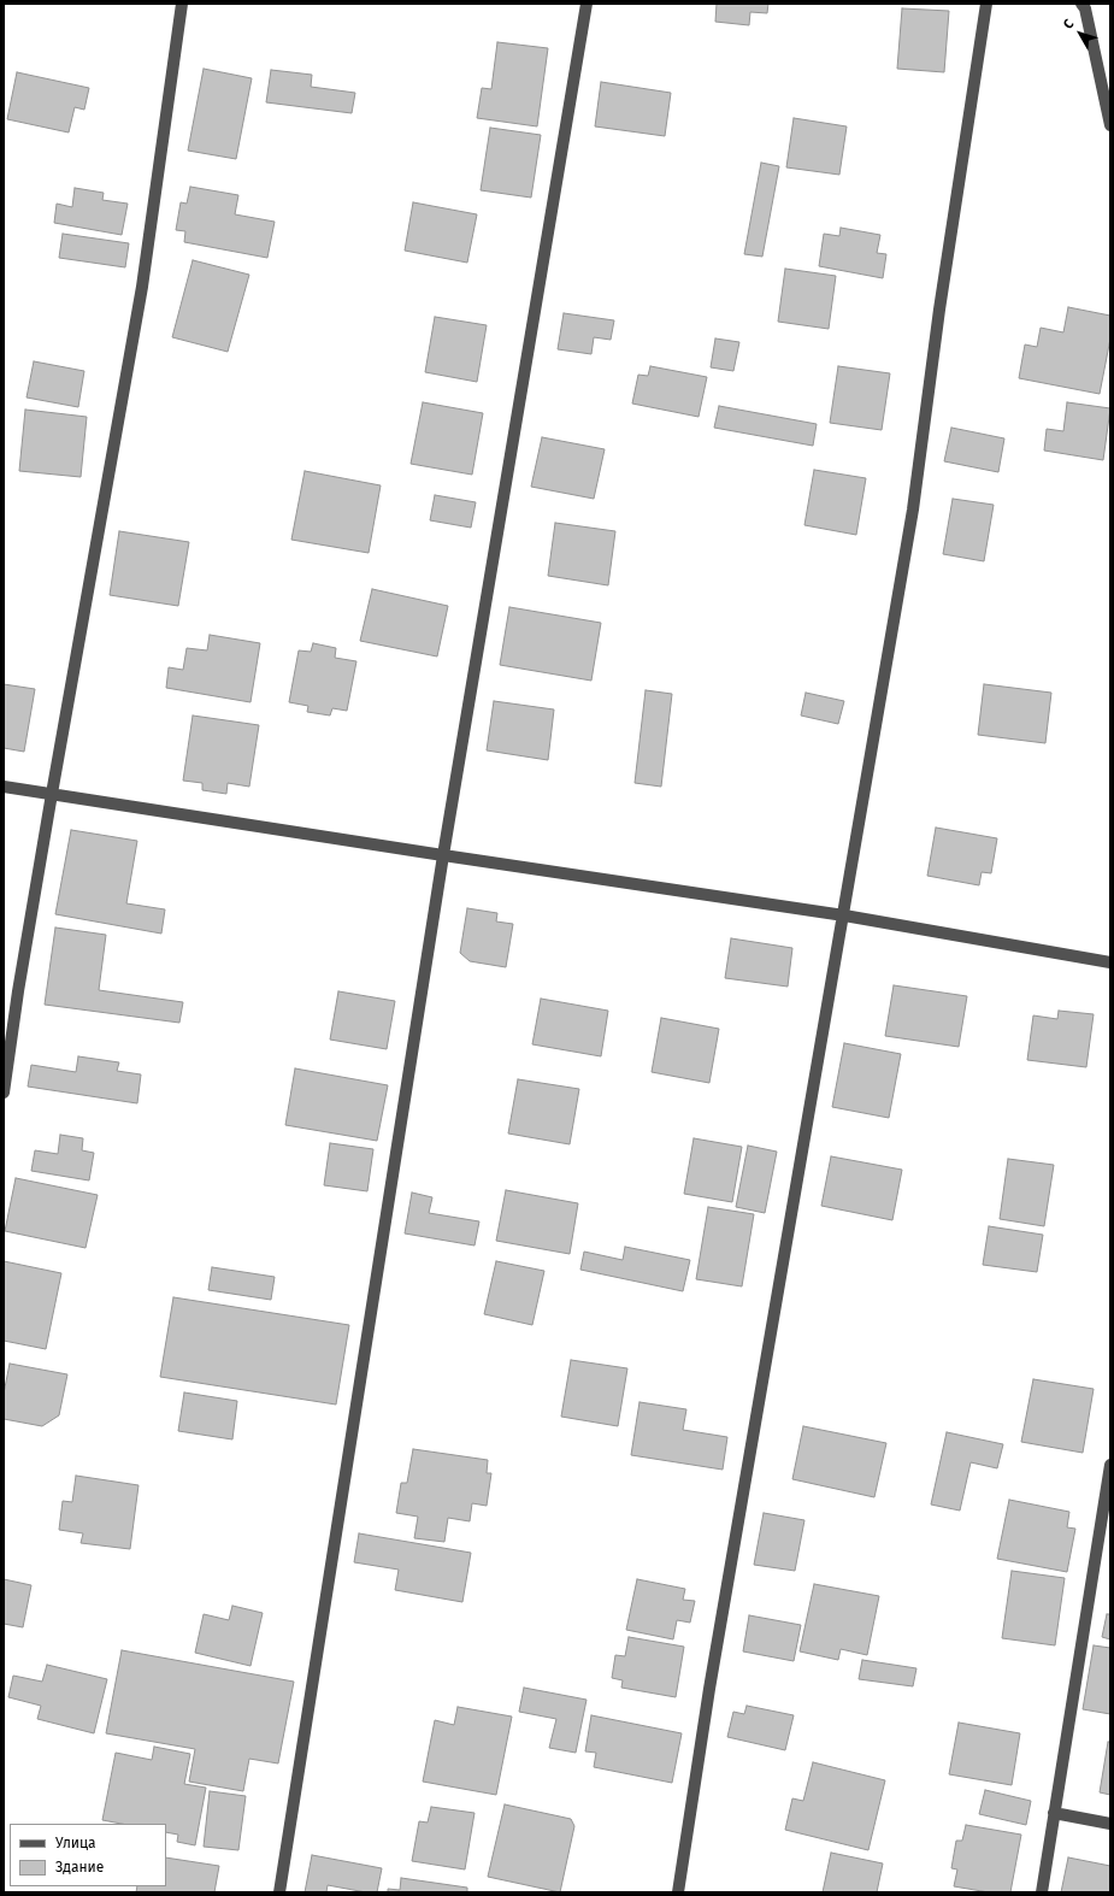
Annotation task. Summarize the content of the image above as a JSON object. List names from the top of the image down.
{
  "legend": ["Улица", "Здание"],
  "north": "top left"
}
